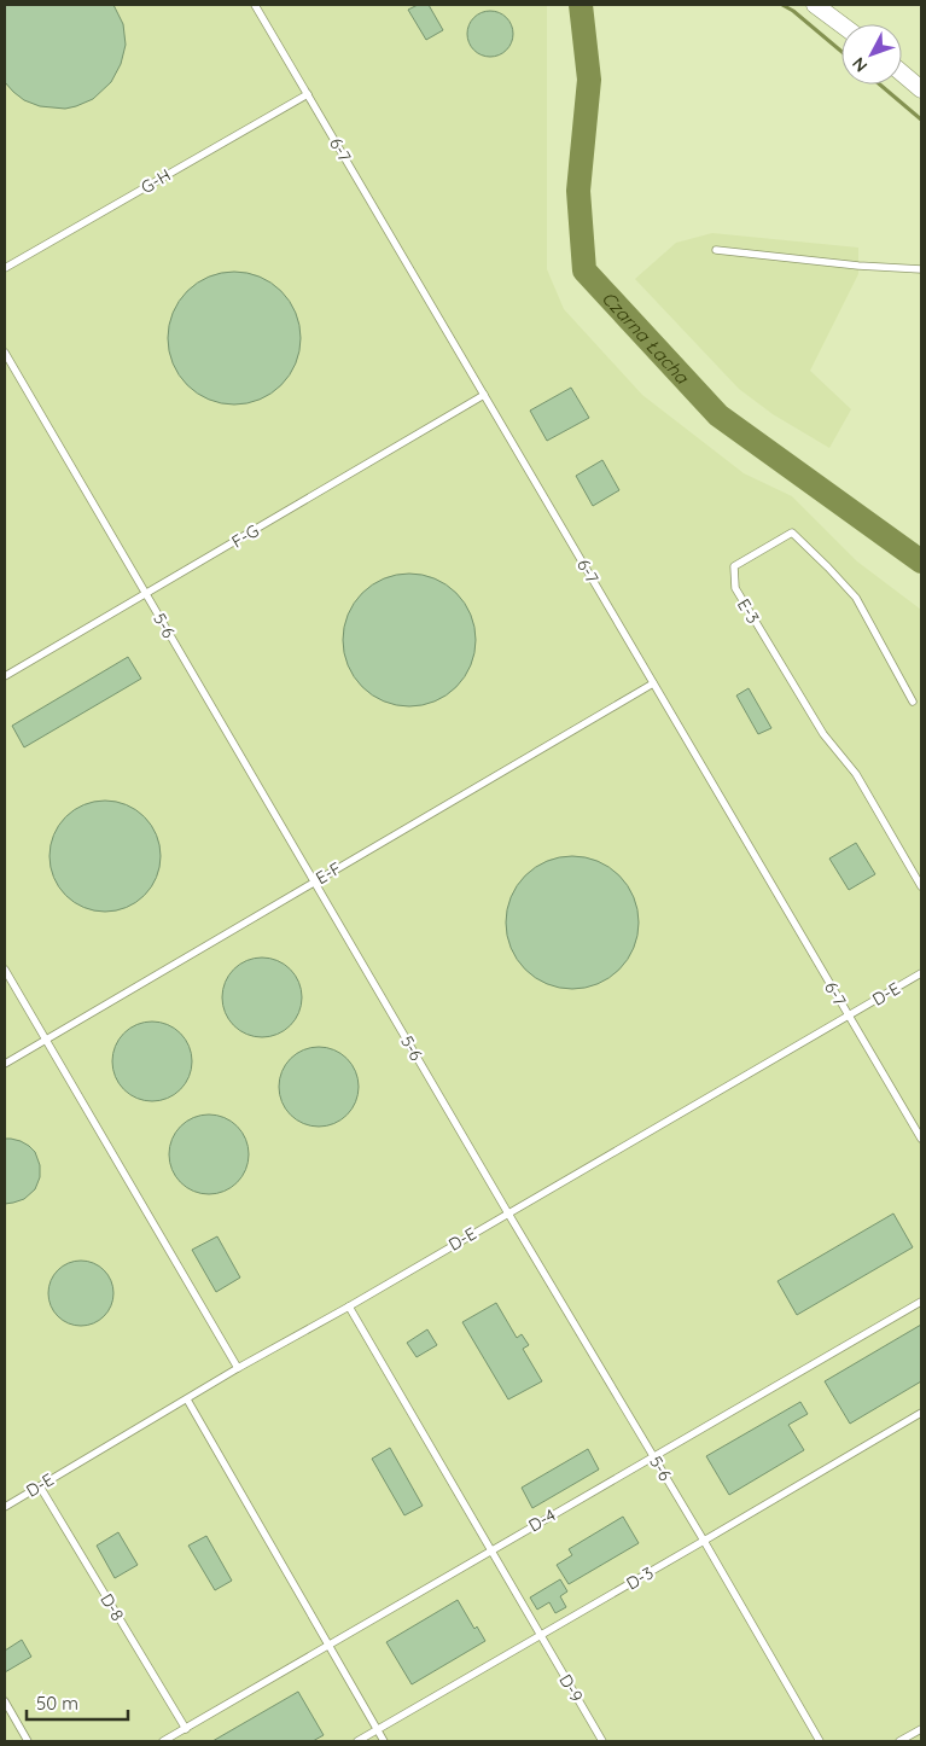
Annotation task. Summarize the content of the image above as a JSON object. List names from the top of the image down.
{
  "streets": {
    "lane": [
      "6-7",
      "G-H",
      "F-G",
      "E-3",
      "5-6",
      "E-F",
      "D-E",
      "D-4",
      "D-3",
      "D-8",
      "D-9"
    ]
  },
  "crossings": [
    ["6-7", "G-H"],
    ["6-7", "F-G"],
    ["6-7", "E-F"],
    ["6-7", "D-E"],
    ["F-G", "5-6"],
    ["5-6", "E-F"],
    ["5-6", "D-E"],
    ["5-6", "D-4"],
    ["5-6", "D-3"],
    ["D-E", "D-8"],
    ["D-E", "D-9"],
    ["D-4", "D-8"],
    ["D-4", "D-9"],
    ["D-3", "D-9"]
  ],
  "water": ["Czarna Łacha"],
  "scale_bar": "50 m",
  "north": "bottom left"
}
